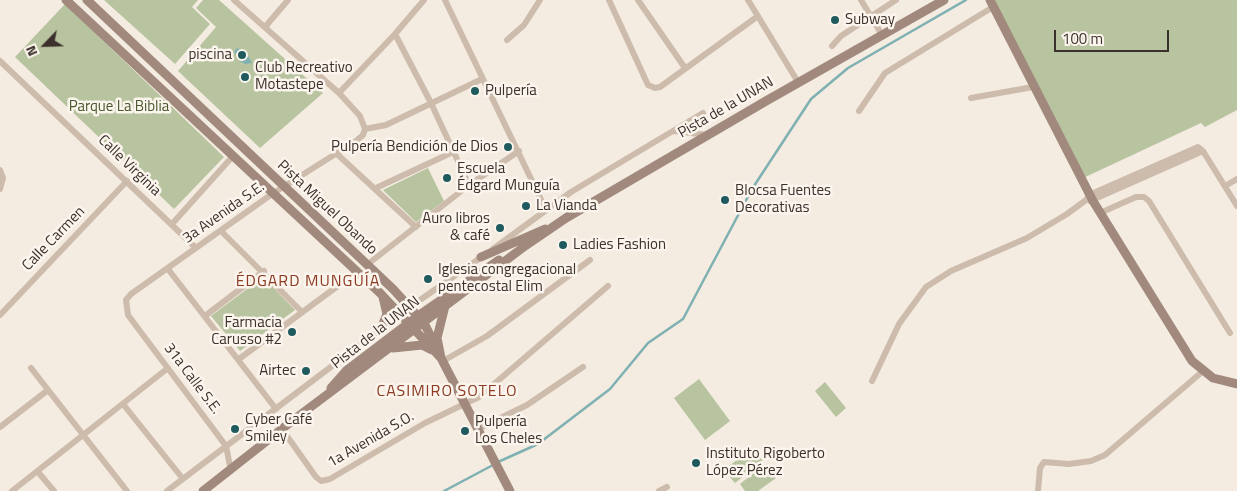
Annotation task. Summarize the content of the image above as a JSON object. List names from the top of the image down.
{
  "streets": {
    "main road": ["Pista de la UNAN", "Pista Miguel Obando"],
    "street": [
      "Calle Virginia",
      "3a Avenida S.E.",
      "Calle Carmen",
      "31a Calle S.E.",
      "1a Avenida S.O."
    ]
  },
  "crossings": [
    ["Pista de la UNAN", "Pista Miguel Obando"],
    ["Pista de la UNAN", "31a Calle S.E."],
    ["Pista de la UNAN", "1a Avenida S.O."],
    ["Calle Virginia", "3a Avenida S.E."],
    ["Calle Virginia", "Calle Carmen"],
    ["Pista Miguel Obando", "3a Avenida S.E."],
    ["3a Avenida S.E.", "31a Calle S.E."]
  ],
  "districts": ["ÉDGARD MUNGUÍA", "CASIMIRO SOTELO"],
  "parks": ["Parque La Biblia"],
  "places": [
    "Subway",
    "piscina",
    "Club Recreativo Motastepe",
    "Pulpería",
    "Pulpería Bendición de Dios",
    "Escuela Édgard Munguía",
    "Blocsa Fuentes Decorativas",
    "La Vianda",
    "Auro libros & café",
    "Ladies Fashion",
    "Iglesia congregacional pentecostal Elim",
    "Farmacia Carusso #2",
    "Airtec",
    "Cyber Café Smiley",
    "Pulpería Los Cheles",
    "Instituto Rigoberto López Pérez"
  ],
  "scale_bar": "100 m",
  "north": "bottom left"
}
